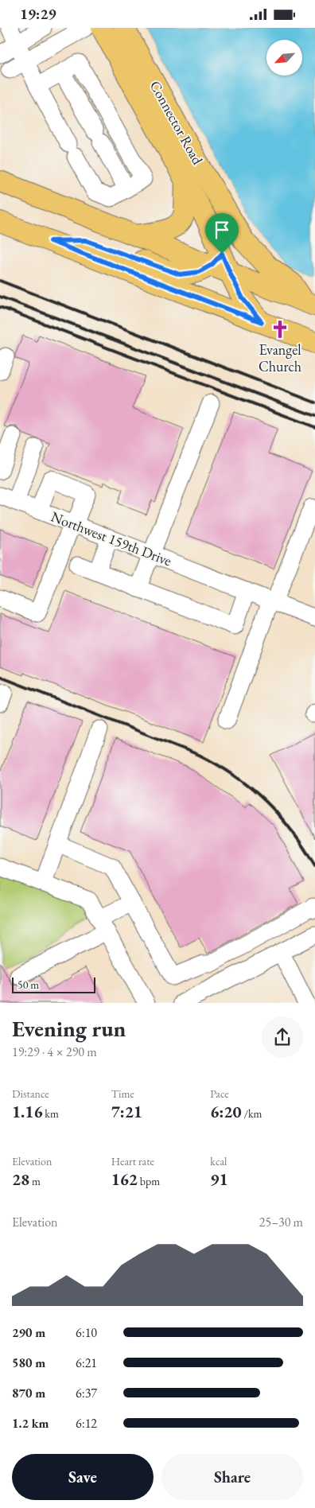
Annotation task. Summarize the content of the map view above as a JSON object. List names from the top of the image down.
{
  "streets": {
    "main road": ["Connector Road"],
    "street": ["Northwest 159th Drive"]
  },
  "places": {
    "church": ["Evangel Church"]
  },
  "scale_bar": "50 m",
  "north": "bottom left",
  "page": {
    "status": "19:29",
    "scale": "50 m",
    "heading": ["Evening run", "19:29 · 4 × 290 m"],
    "stats": [
      ["Distance", "1.16 km"],
      ["Time", "7:21"],
      ["Pace", "6:20 /km"],
      ["Elevation", "28 m"],
      ["Heart rate", "162 bpm"],
      ["kcal", "91"]
    ],
    "chart": ["Elevation", "25–30 m"],
    "list": [
      {
        "name": "290 m",
        "note": "6:10"
      },
      {
        "name": "580 m",
        "note": "6:21"
      },
      {
        "name": "870 m",
        "note": "6:37"
      },
      {
        "name": "1.2 km",
        "note": "6:12"
      }
    ],
    "buttons": ["Save", "Share"]
  }
}
